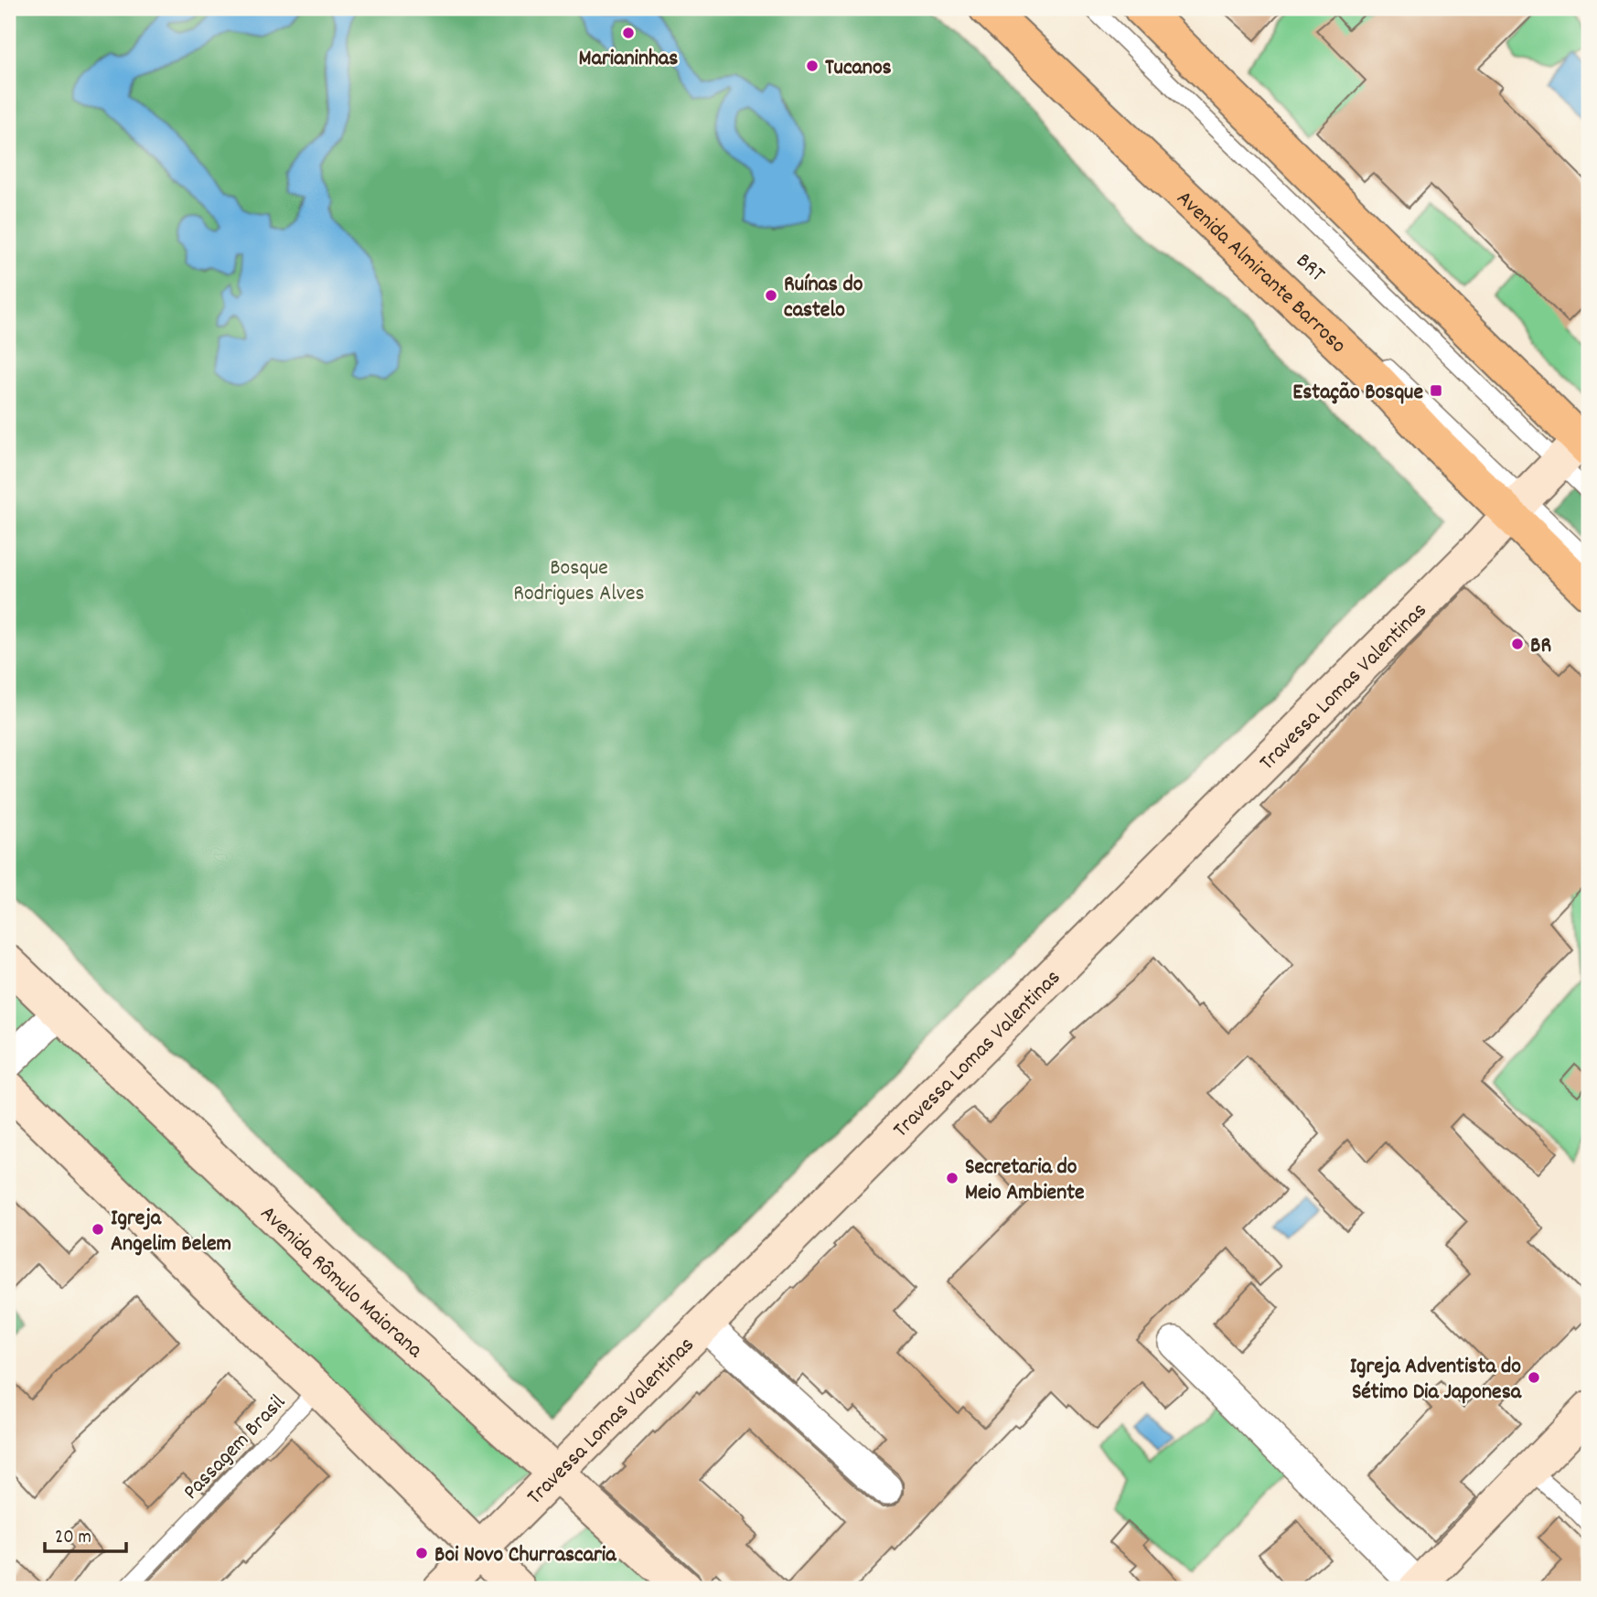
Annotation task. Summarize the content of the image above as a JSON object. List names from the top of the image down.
{
  "streets": {
    "highway": ["Avenida Almirante Barroso"],
    "street": ["Travessa Lomas Valentinas", "Avenida Rômulo Maiorana"],
    "lane": ["BRT", "Passagem Brasil"]
  },
  "crossings": [
    ["BRT", "Avenida Almirante Barroso"],
    ["BRT", "Travessa Lomas Valentinas"],
    ["Avenida Almirante Barroso", "Travessa Lomas Valentinas"],
    ["Travessa Lomas Valentinas", "Avenida Rômulo Maiorana"]
  ],
  "parks": ["Bosque Rodrigues Alves"],
  "places": {
    "other": [
      "Marianinhas",
      "Tucanos",
      "Ruínas do castelo",
      "BR",
      "Secretaria do Meio Ambiente",
      "Igreja Angelim Belem",
      "Igreja Adventista do Sétimo Dia Japonesa",
      "Boi Novo Churrascaria"
    ],
    "transit": ["Estação Bosque"]
  },
  "scale_bar": "20 m"
}
